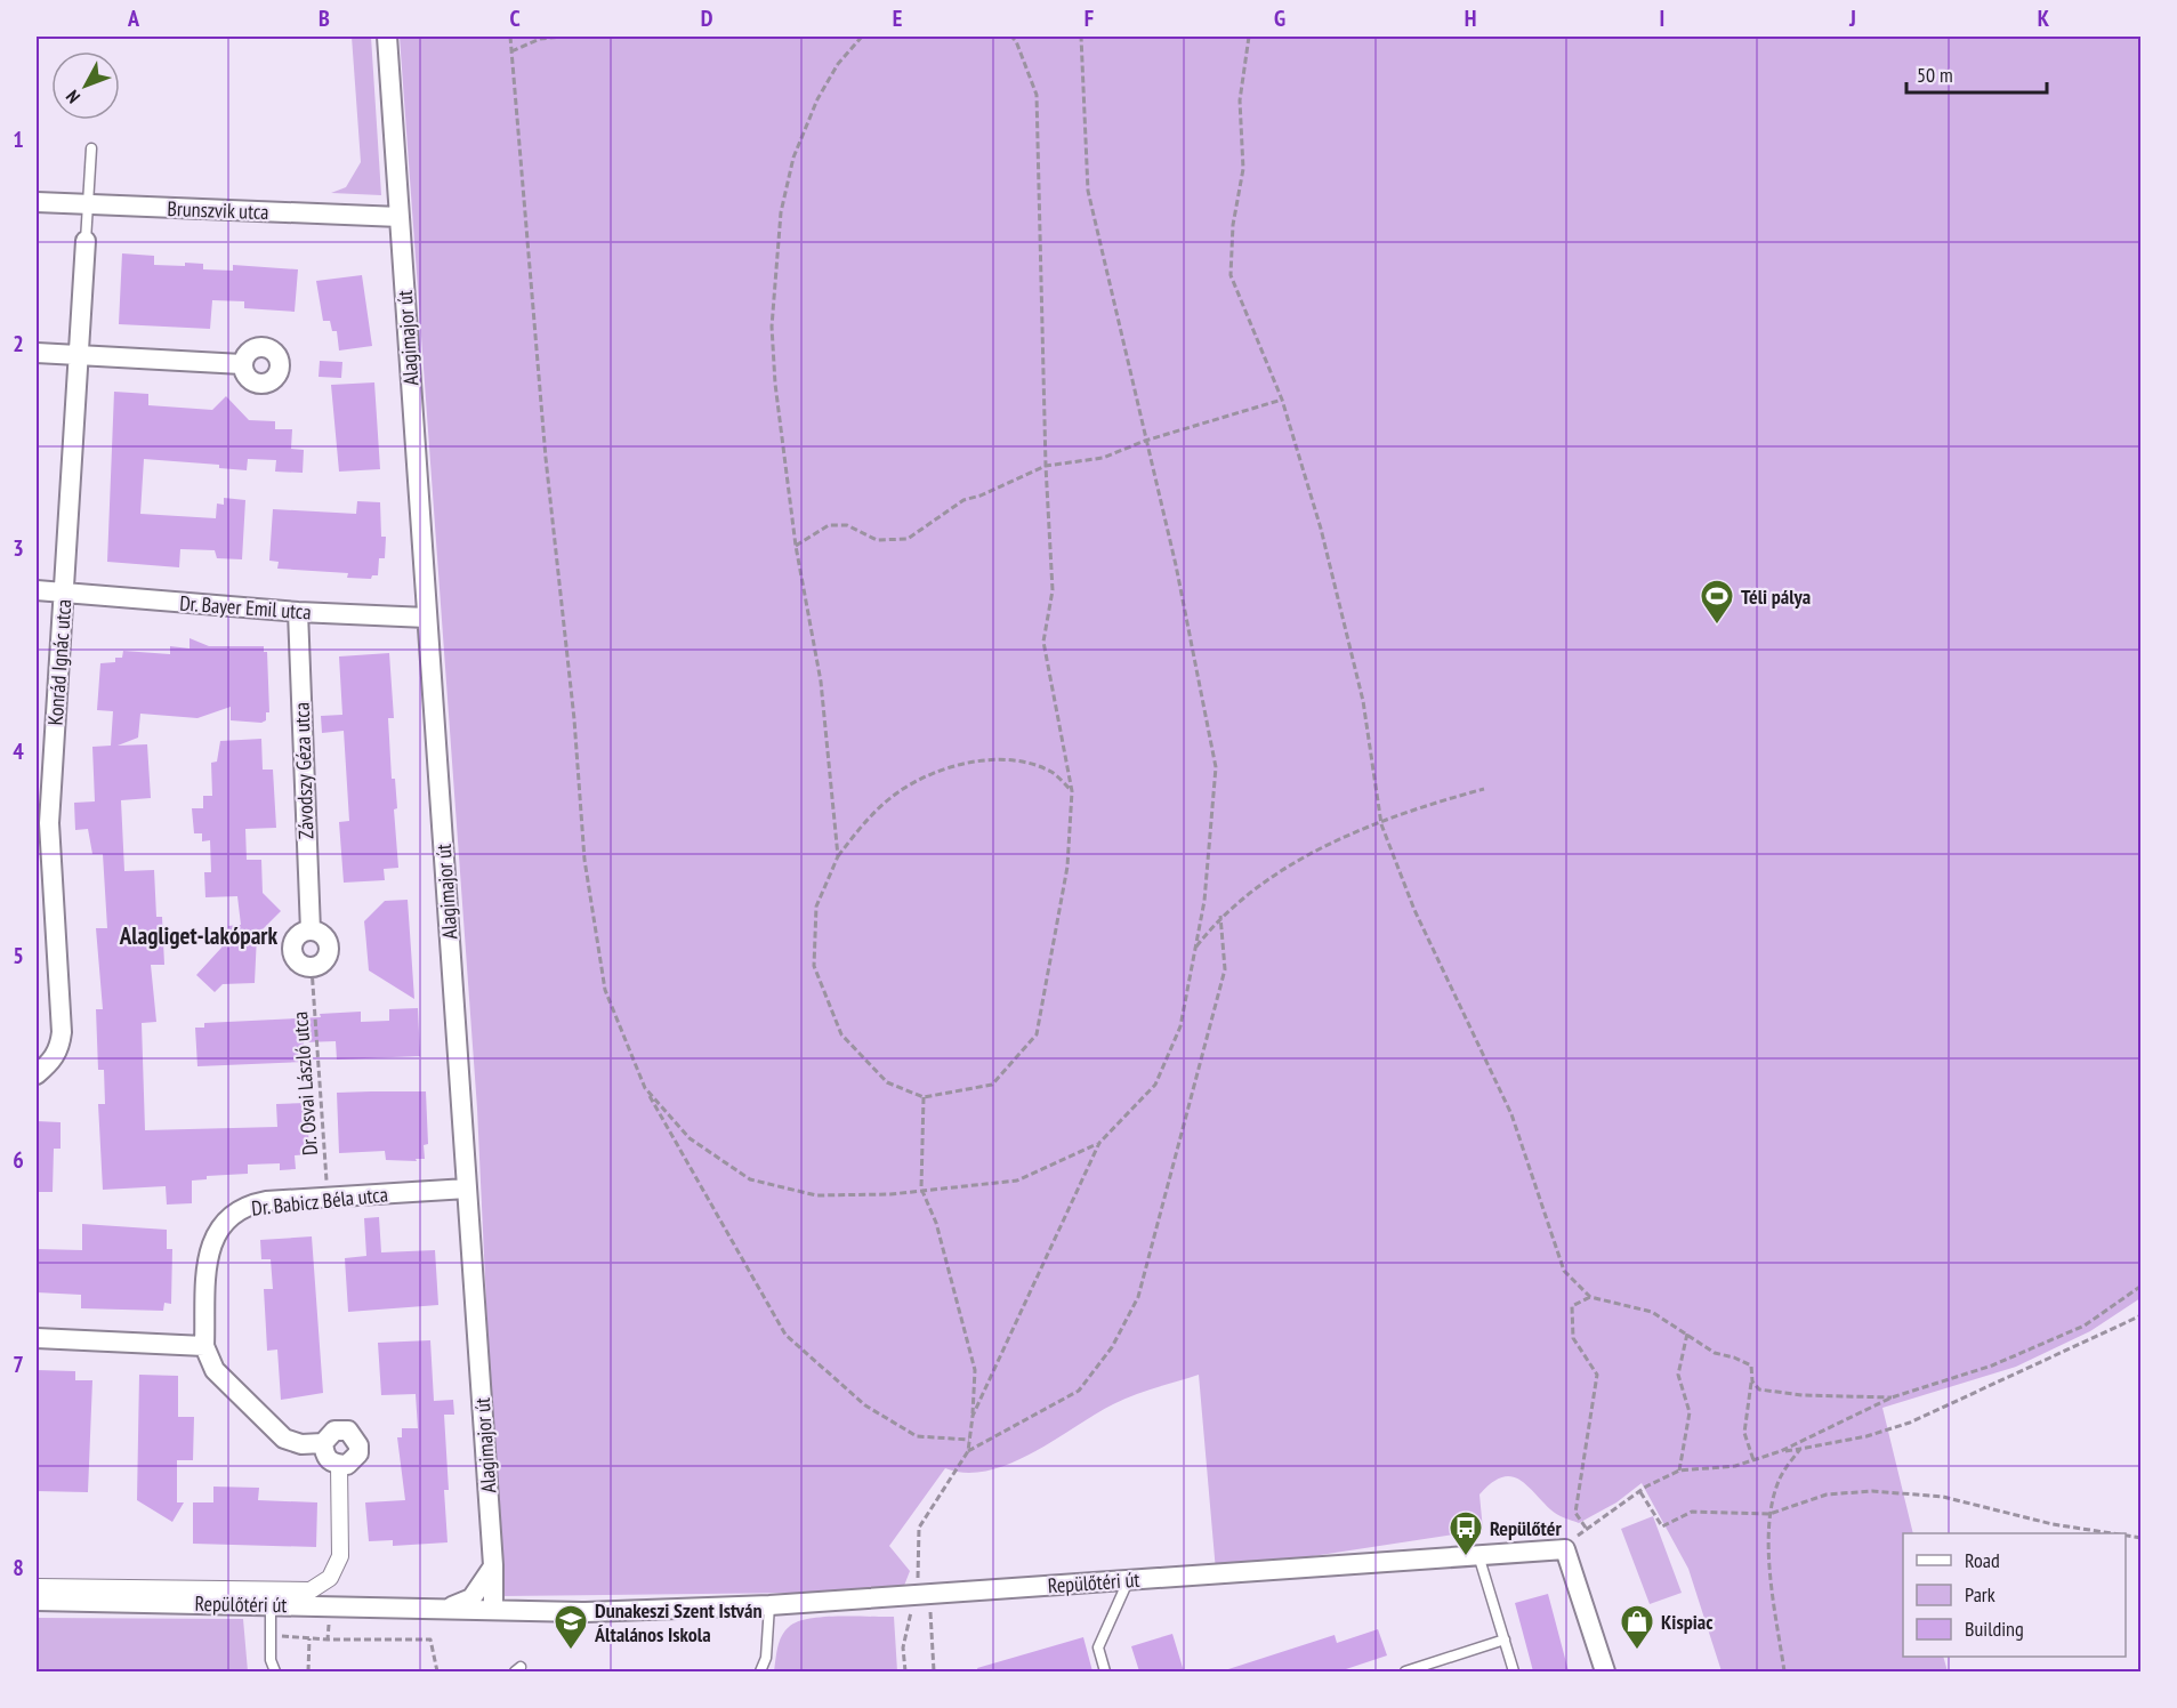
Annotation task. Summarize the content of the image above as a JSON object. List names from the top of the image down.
{
  "streets": {
    "street": [
      "Brunszvik utca",
      "Alagimajor út",
      "Dr. Bayer Emil utca",
      "Konrád Ignác utca",
      "Závodszy Géza utca",
      "Dr. Babicz Béla utca",
      "Repülőtéri út"
    ],
    "path": ["Dr. Osvai László utca"]
  },
  "crossings": [
    ["Brunszvik utca", "Alagimajor út"],
    ["Alagimajor út", "Dr. Bayer Emil utca"],
    ["Alagimajor út", "Dr. Babicz Béla utca"],
    ["Dr. Bayer Emil utca", "Konrád Ignác utca"],
    ["Dr. Bayer Emil utca", "Závodszy Géza utca"],
    ["Závodszy Géza utca", "Dr. Osvai László utca"],
    ["Dr. Osvai László utca", "Dr. Babicz Béla utca"]
  ],
  "districts": ["Alagliget-lakópark"],
  "places": {
    "sports": ["Téli pálya"],
    "bus stop": ["Repülőtér"],
    "school or university": ["Dunakeszi Szent István Általános Iskola"],
    "shop": ["Kispiac"]
  },
  "legend": ["Road", "Park", "Building"],
  "scale_bar": "50 m",
  "north": "bottom left",
  "grid": {
    "columns": [
      "A",
      "B",
      "C",
      "D",
      "E",
      "F",
      "G",
      "H",
      "I",
      "J",
      "K"
    ],
    "rows": [
      "1",
      "2",
      "3",
      "4",
      "5",
      "6",
      "7",
      "8"
    ]
  }
}
